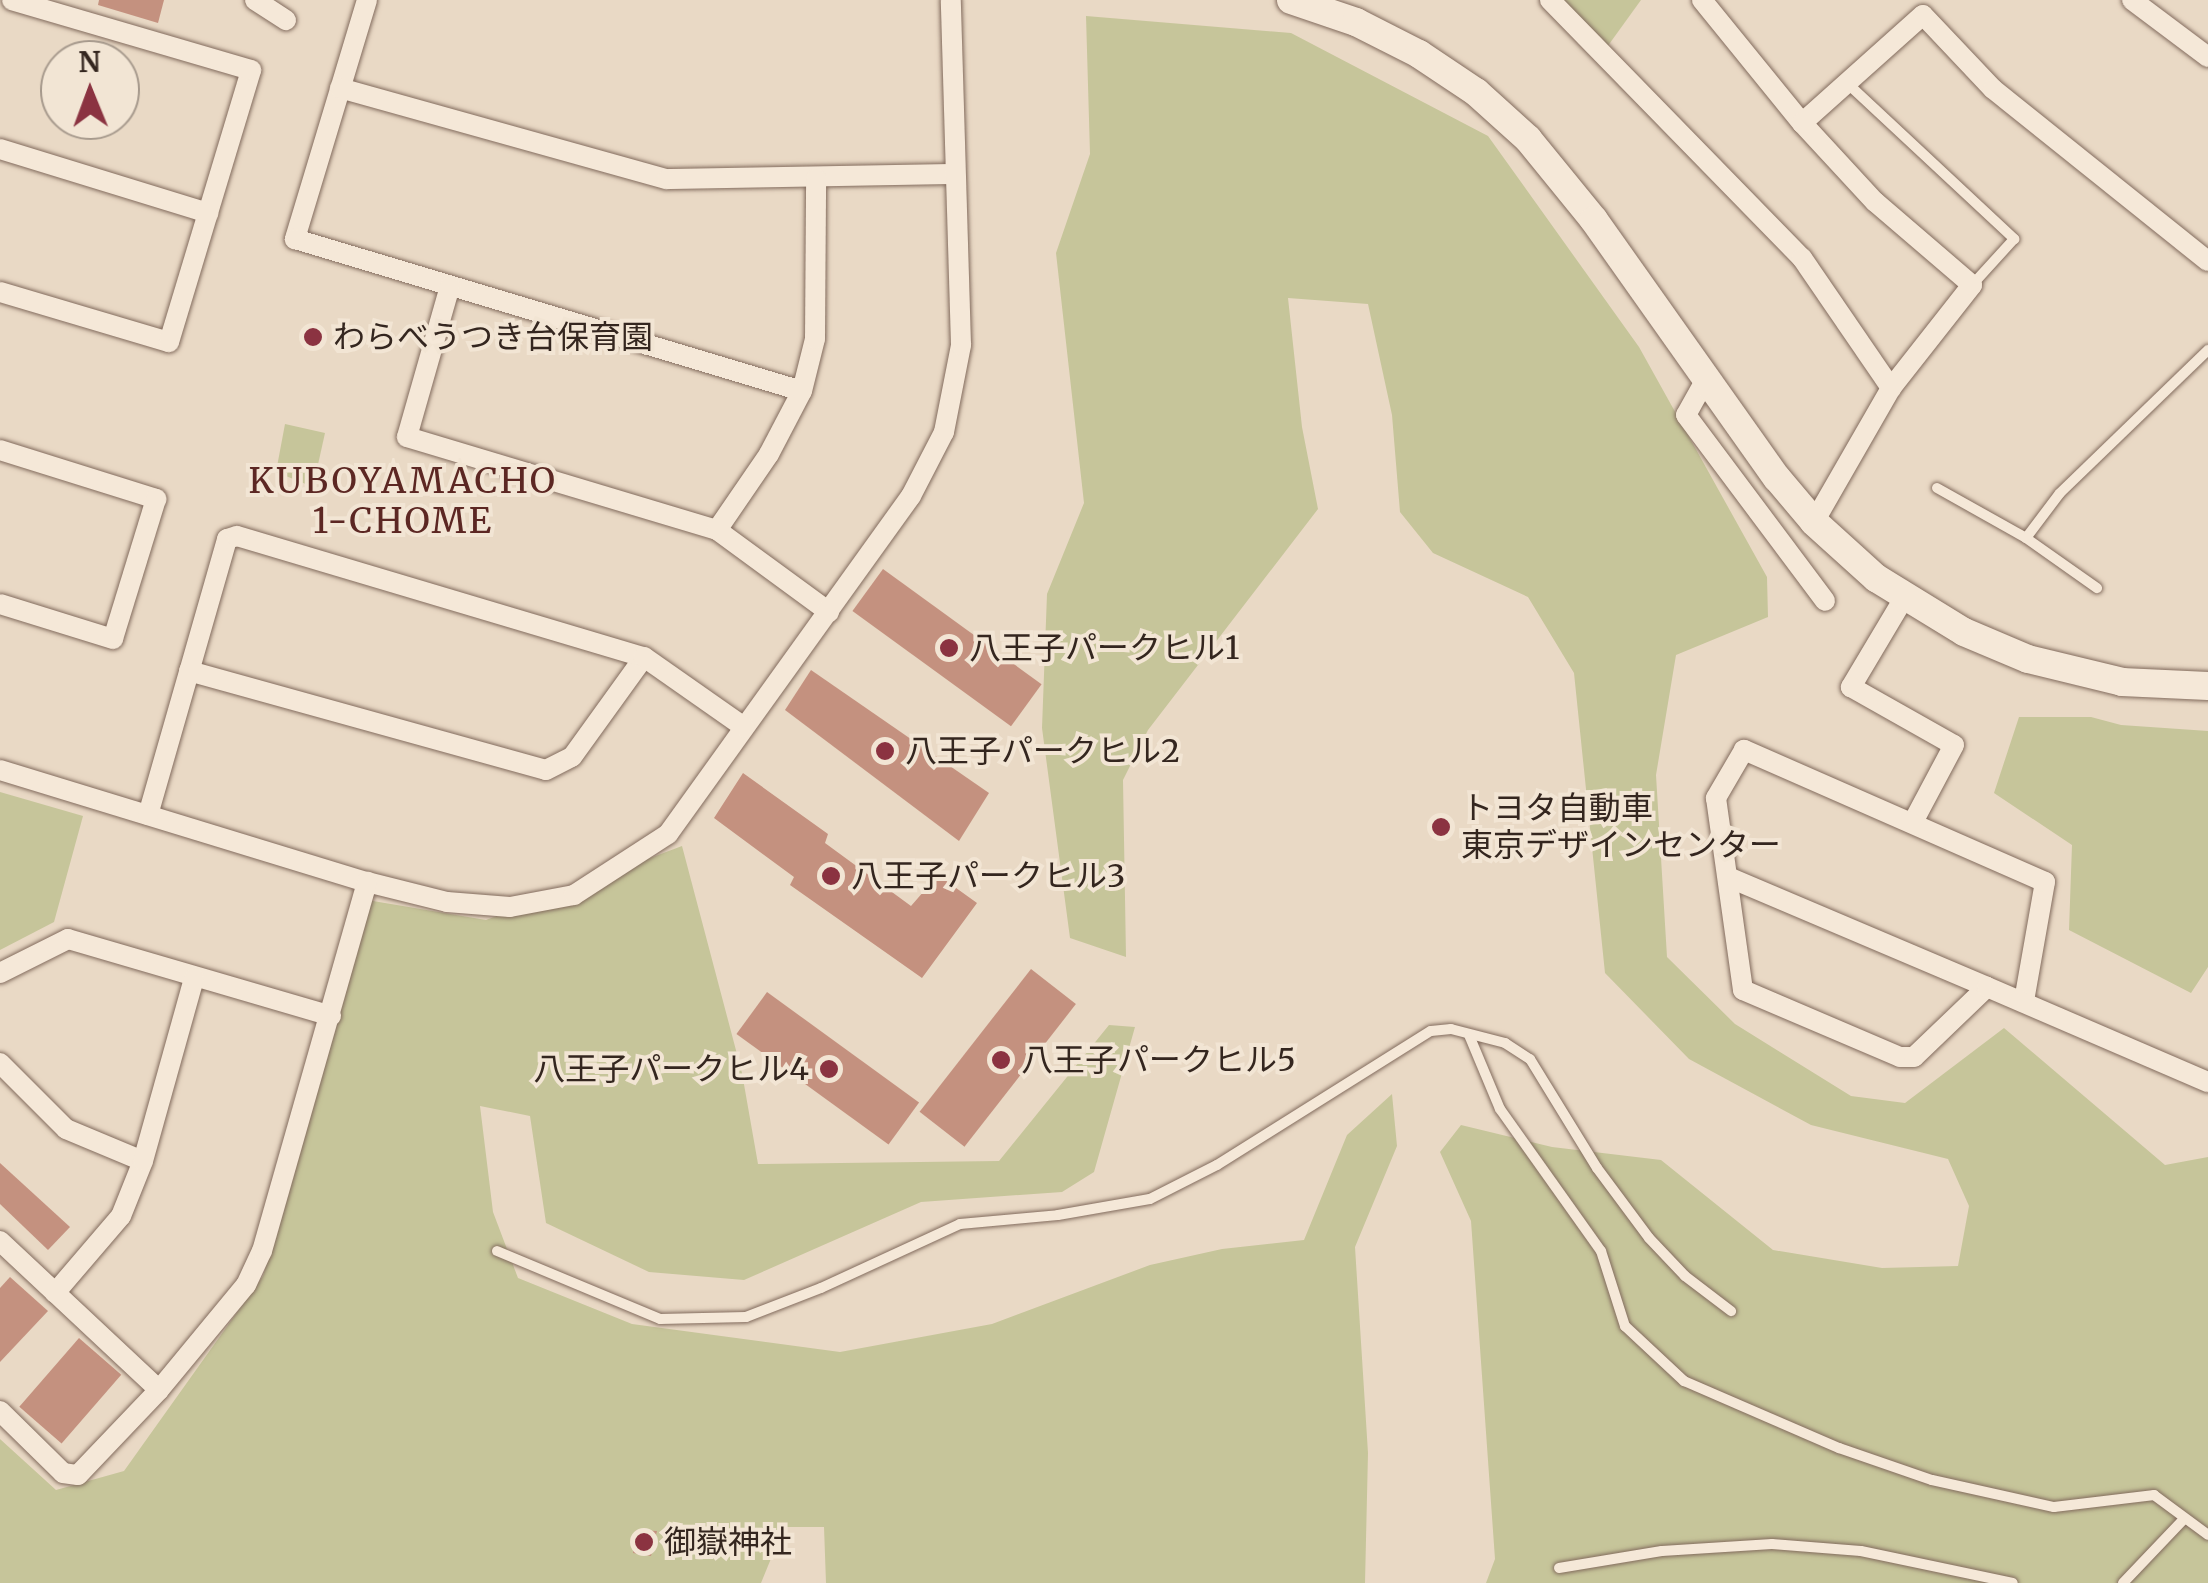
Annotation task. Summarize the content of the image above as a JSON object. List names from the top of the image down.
{
  "districts": ["KUBOYAMACHO 1-CHOME"],
  "places": [
    "わらべうつき台保育園",
    "八王子パークヒル1",
    "八王子パークヒル2",
    "トヨタ自動車 東京デザインセンター",
    "八王子パークヒル3",
    "八王子パークヒル5",
    "八王子パークヒル4",
    "御嶽神社"
  ],
  "north": "top"
}
